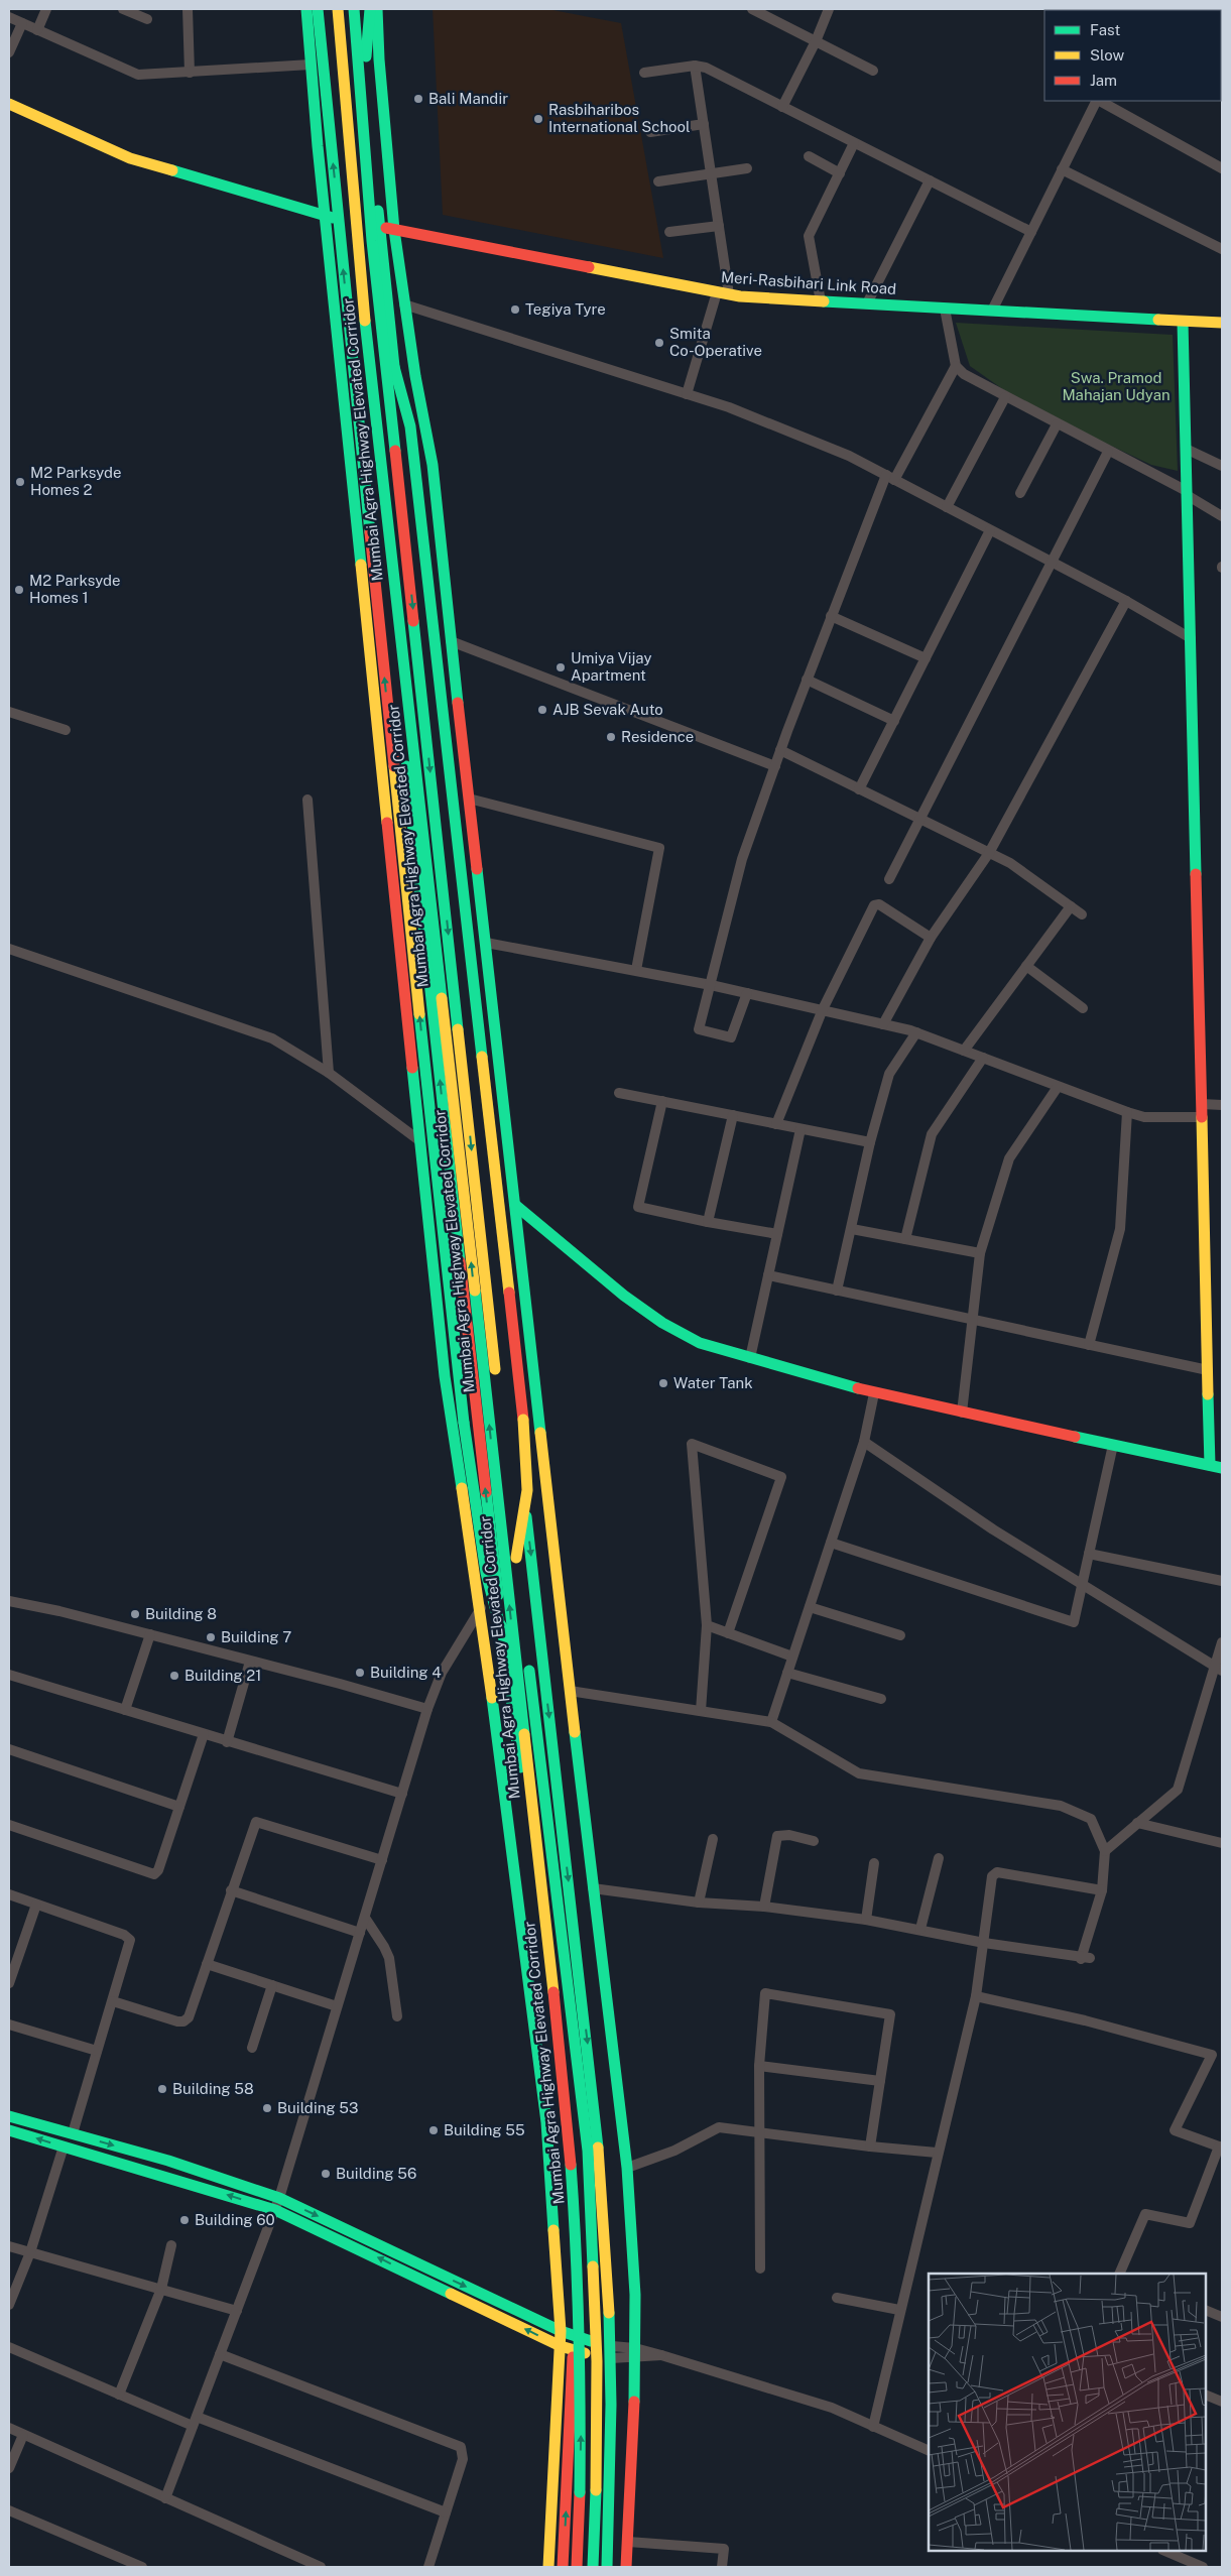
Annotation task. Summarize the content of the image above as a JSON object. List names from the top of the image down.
{
  "streets": {
    "main road": ["Meri-Rasbihari Link Road", "Mumbai Agra Highway Elevated Corridor"]
  },
  "parks": ["Swa. Pramod Mahajan Udyan"],
  "places": [
    "Bali Mandir",
    "Rasbiharibos International School",
    "Tegiya Tyre",
    "Smita Co-Operative",
    "M2 Parksyde Homes 2",
    "M2 Parksyde Homes 1",
    "Umiya Vijay Apartment",
    "AJB Sevak Auto",
    "Residence",
    "Water Tank",
    "Building 8",
    "Building 7",
    "Building 4",
    "Building 21",
    "Building 58",
    "Building 53",
    "Building 55",
    "Building 56",
    "Building 60"
  ],
  "legend": ["Fast", "Slow", "Jam"]
}
